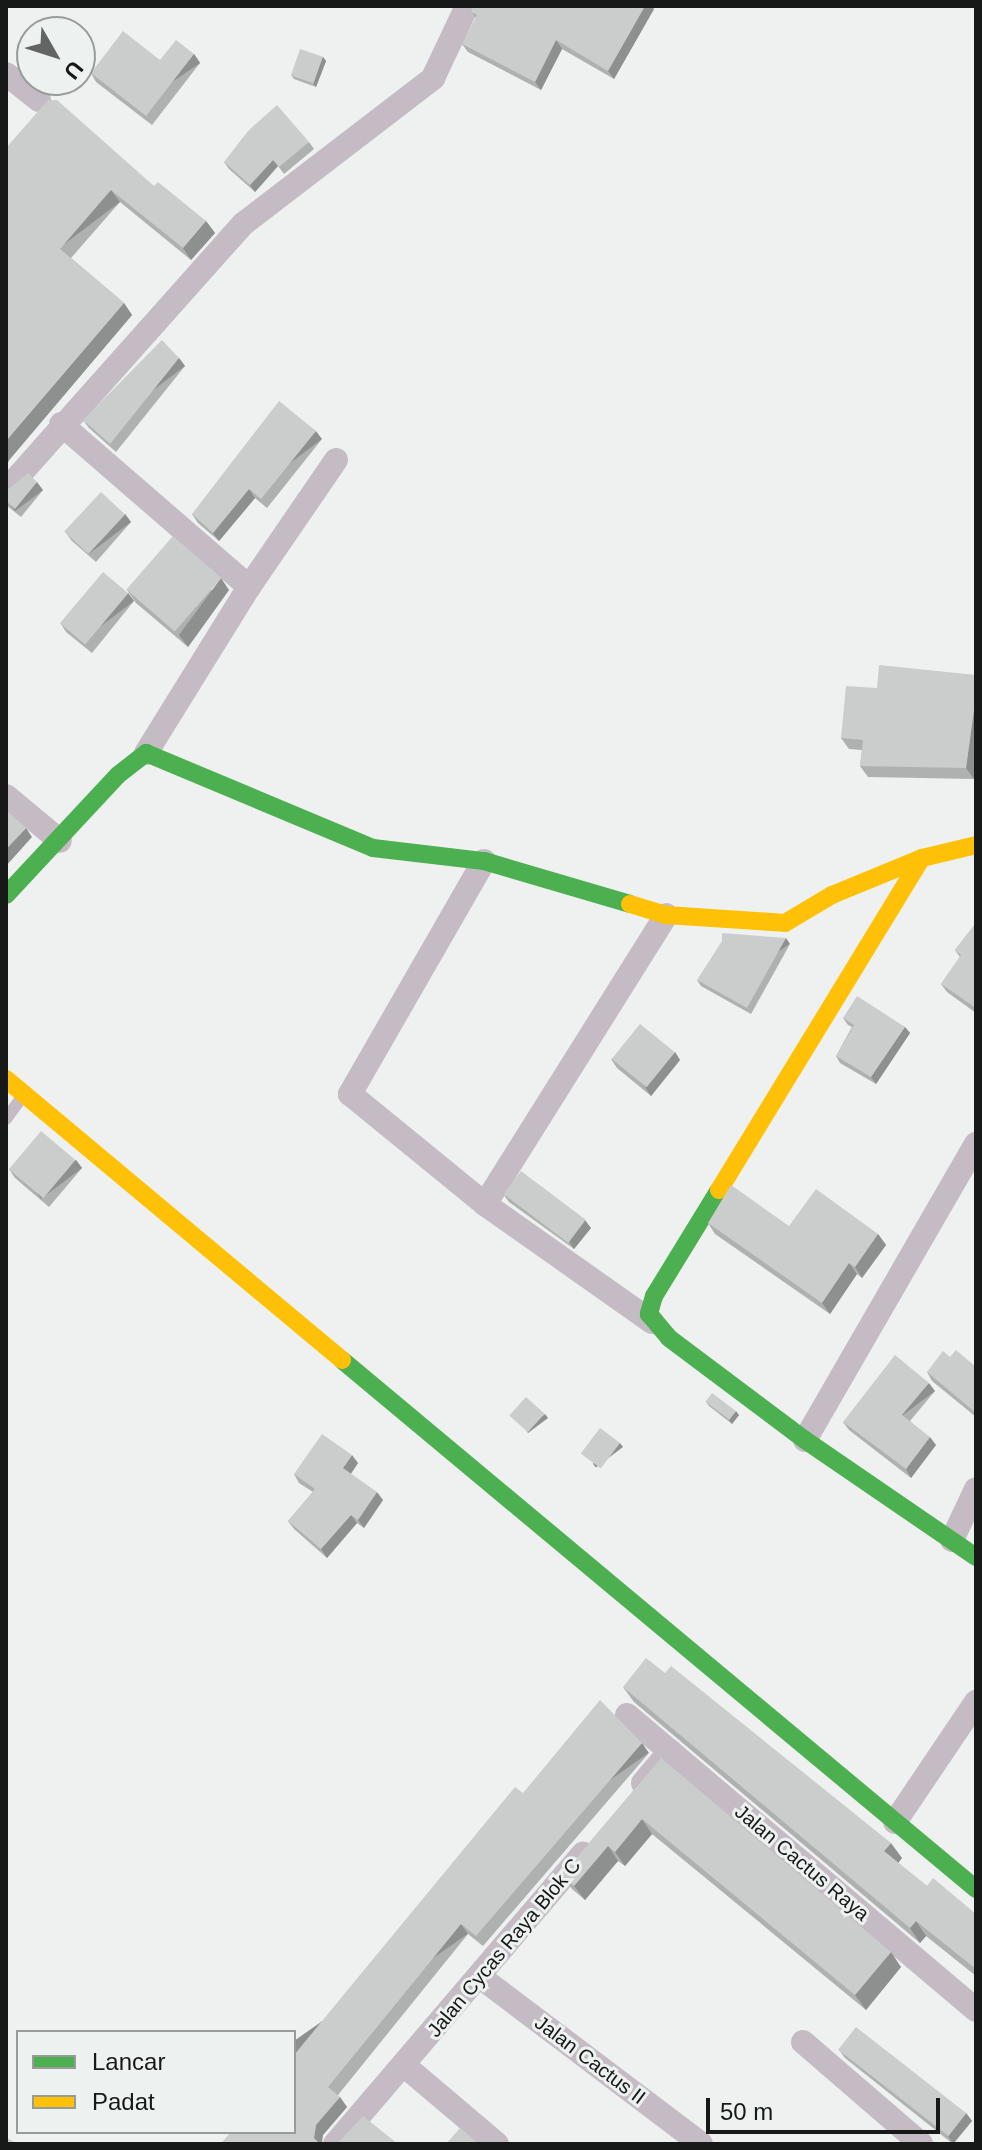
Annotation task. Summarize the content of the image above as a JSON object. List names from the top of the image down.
{
  "streets": {
    "street": ["Jalan Cactus Raya", "Jalan Cycas Raya Blok C", "Jalan Cactus II"]
  },
  "crossings": [
    ["Jalan Cycas Raya Blok C", "Jalan Cactus II"]
  ],
  "legend": ["Lancar", "Padat"],
  "scale_bar": "50 m",
  "north": "bottom right"
}
